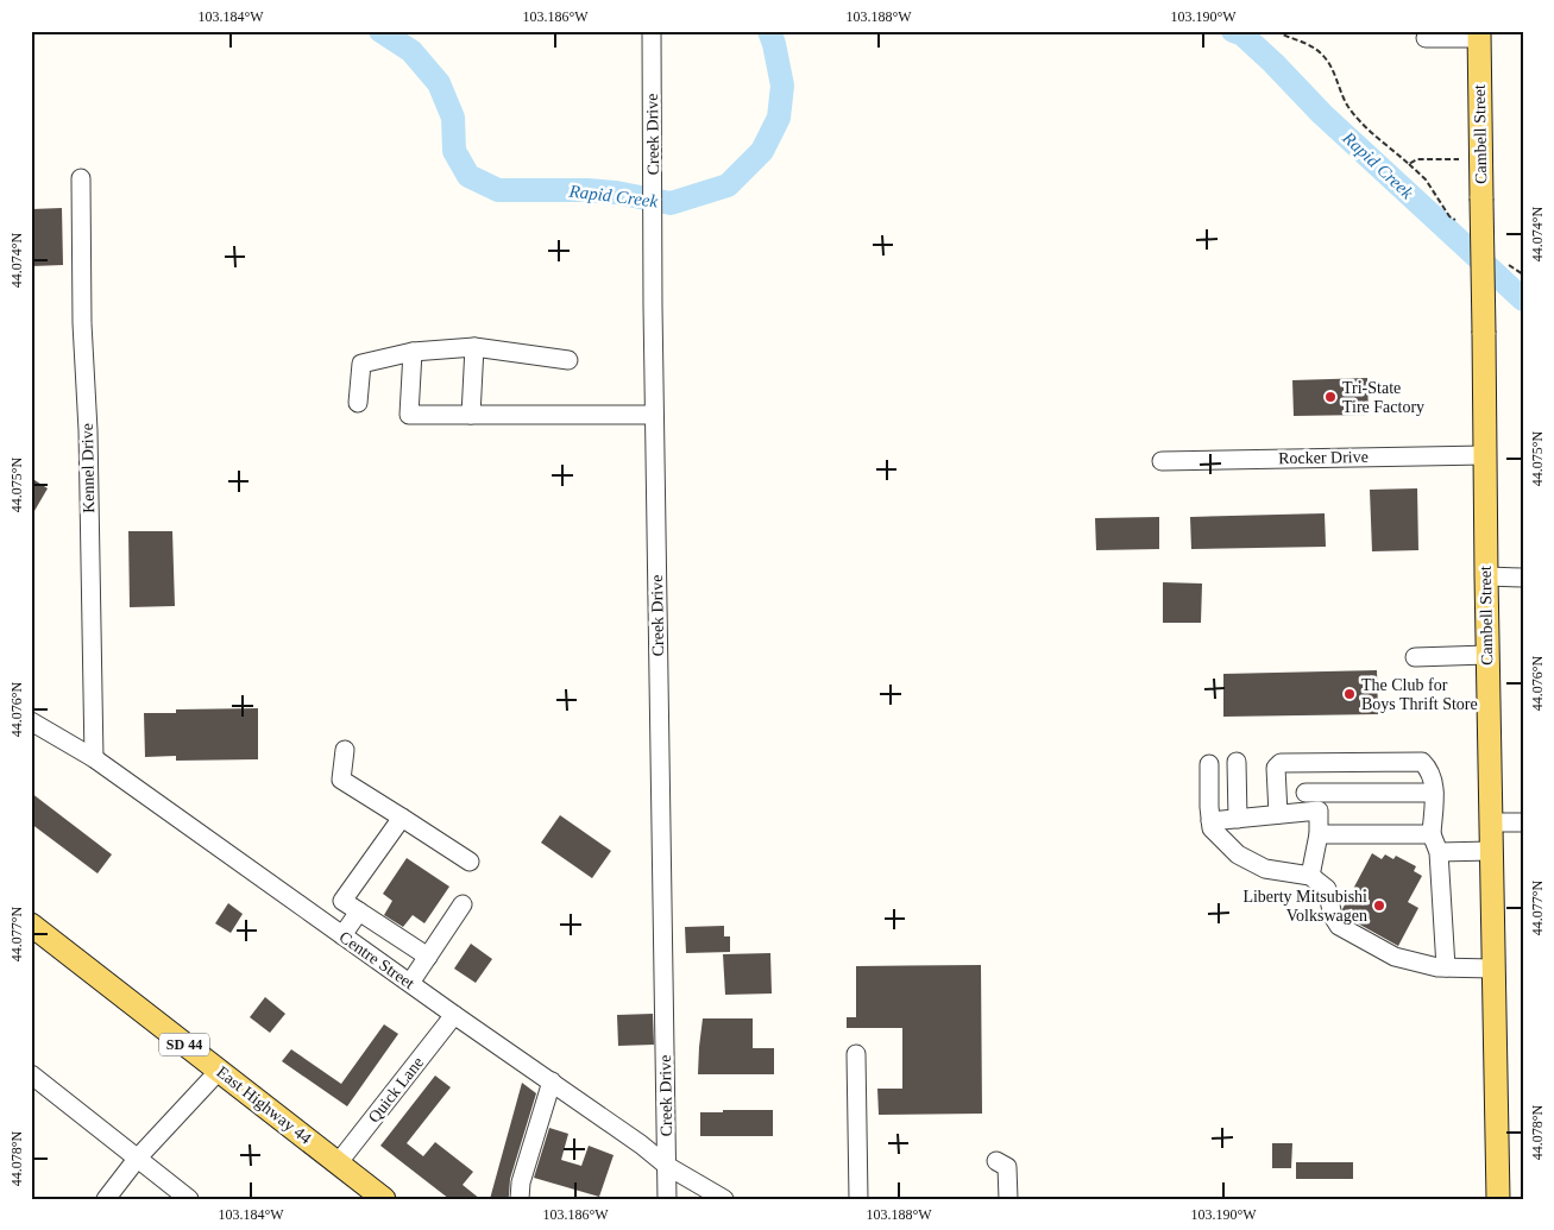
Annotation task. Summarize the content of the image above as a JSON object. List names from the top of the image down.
{
  "streets": {
    "main road": ["Cambell Street", "SD 44", "East Highway 44"],
    "street": [
      "Creek Drive",
      "Rocker Drive",
      "Kennel Drive",
      "Centre Street",
      "Quick Lane"
    ]
  },
  "crossings": [
    ["Creek Drive", "Centre Street"],
    ["Cambell Street", "Rocker Drive"],
    ["Kennel Drive", "Centre Street"],
    ["Centre Street", "Quick Lane"],
    ["Quick Lane", "East Highway 44"]
  ],
  "water": ["Rapid Creek"],
  "places": ["Tri-State Tire Factory", "The Club for Boys Thrift Store", "Liberty Mitsubishi Volkswagen"],
  "coordinates": [
    "103.184°W",
    "103.186°W",
    "103.188°W",
    "103.190°W",
    "44.074°N",
    "44.075°N",
    "44.076°N",
    "44.077°N",
    "44.078°N"
  ]
}
